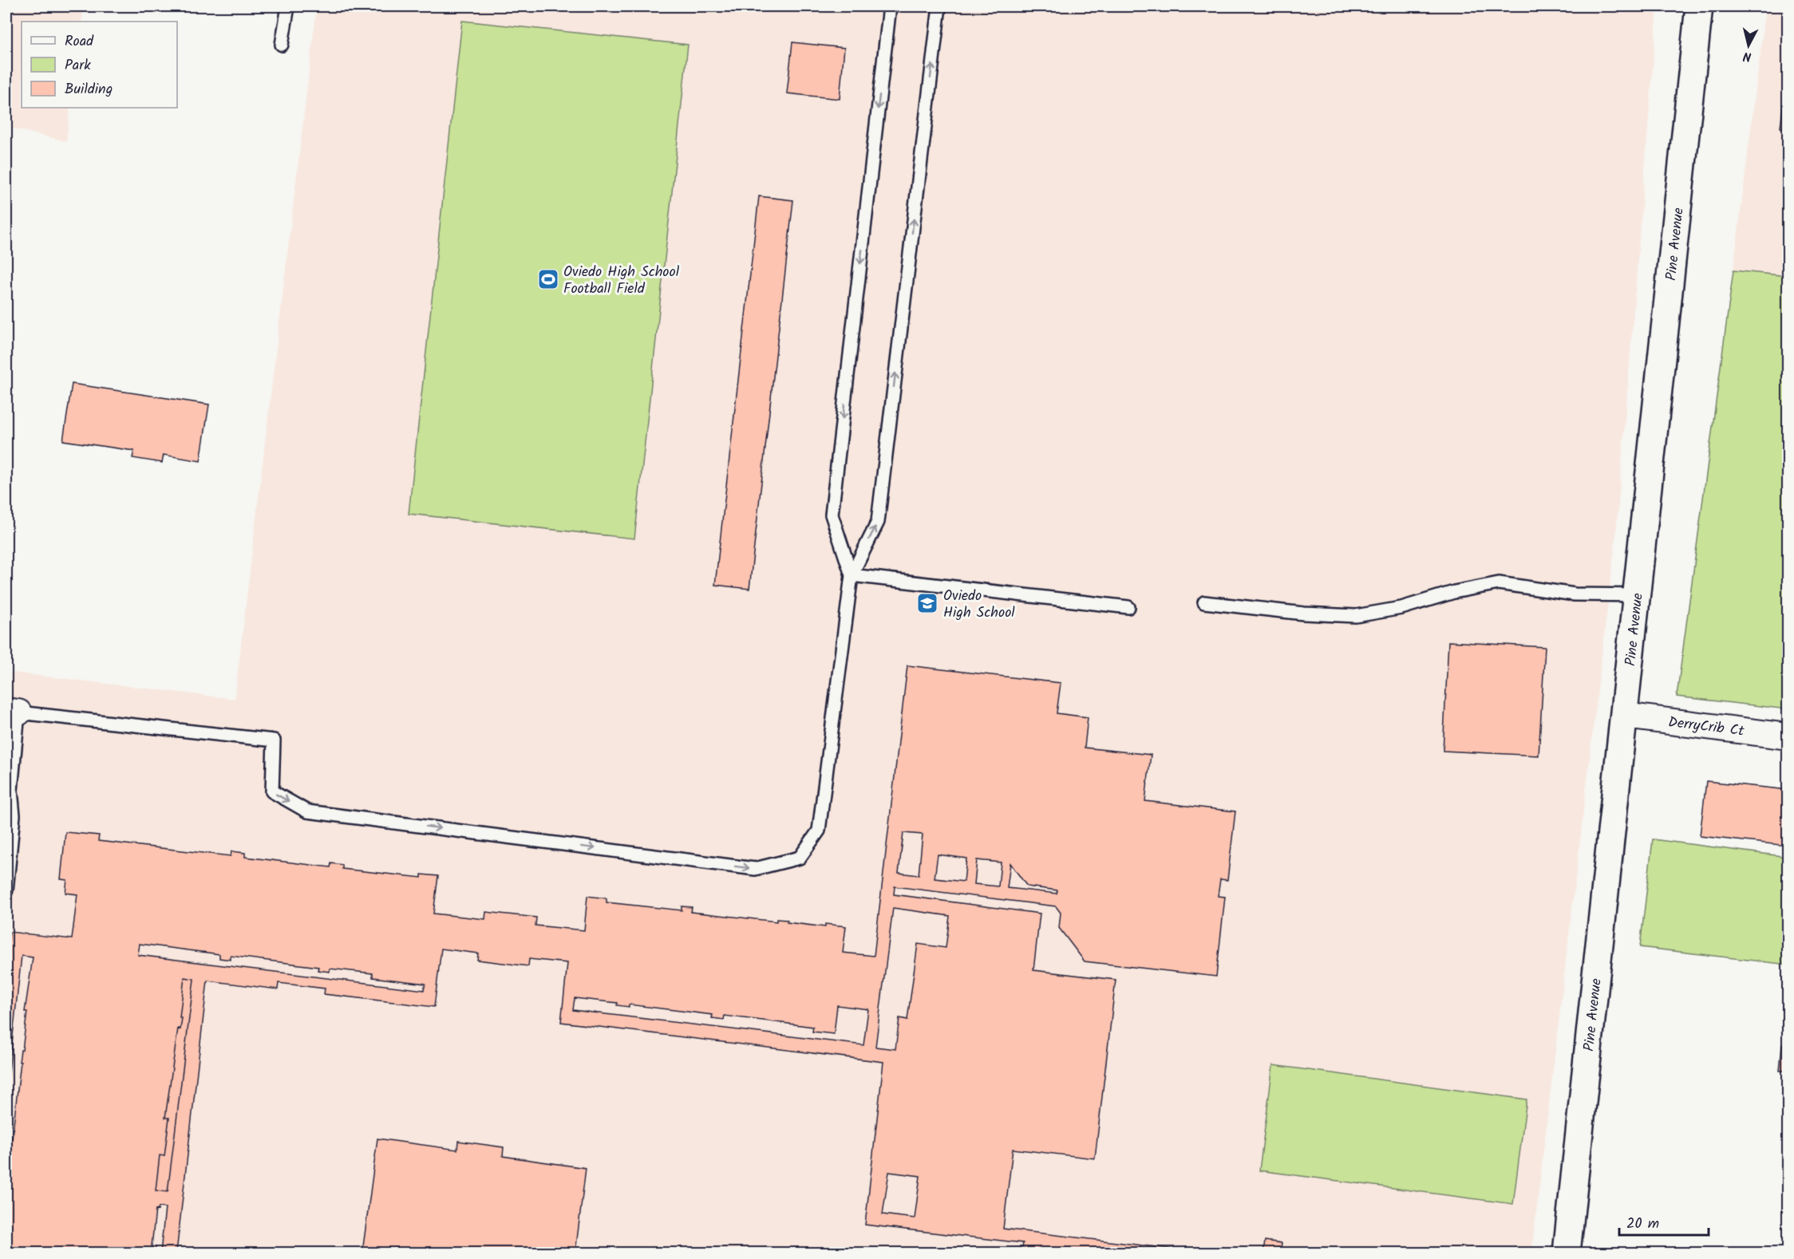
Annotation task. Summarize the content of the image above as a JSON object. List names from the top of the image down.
{
  "streets": {
    "street": ["Pine Avenue", "DerryCrib Ct"]
  },
  "crossings": [
    ["Pine Avenue", "DerryCrib Ct"]
  ],
  "places": {
    "sports": ["Oviedo High School Football Field"],
    "school or university": ["Oviedo High School"]
  },
  "legend": ["Road", "Park", "Building"],
  "scale_bar": "20 m",
  "north": "bottom"
}
